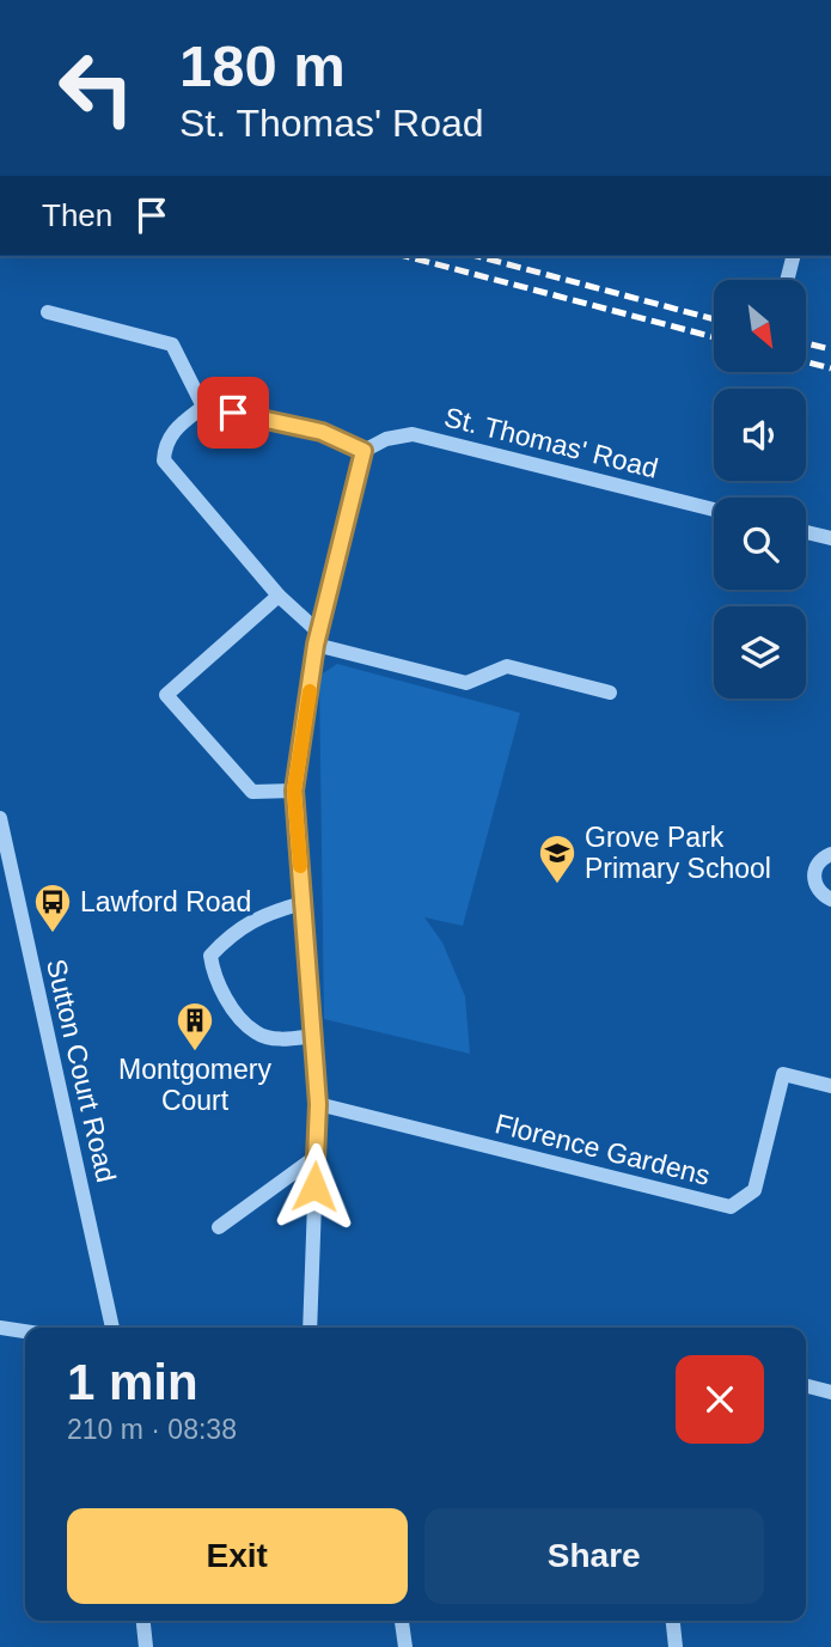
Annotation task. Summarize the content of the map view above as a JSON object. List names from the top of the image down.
{
  "streets": {
    "street": ["St. Thomas' Road", "Sutton Court Road", "Florence Gardens"]
  },
  "places": {
    "school or university": ["Grove Park Primary School"],
    "bus stop": ["Lawford Road"],
    "building": ["Montgomery Court"]
  },
  "north": "bottom right",
  "page": {
    "turn": ["180 m", "St. Thomas' Road"],
    "then": "Then",
    "heading": ["1 min", "210 m · 08:38"],
    "buttons": ["Exit", "Share"]
  }
}
